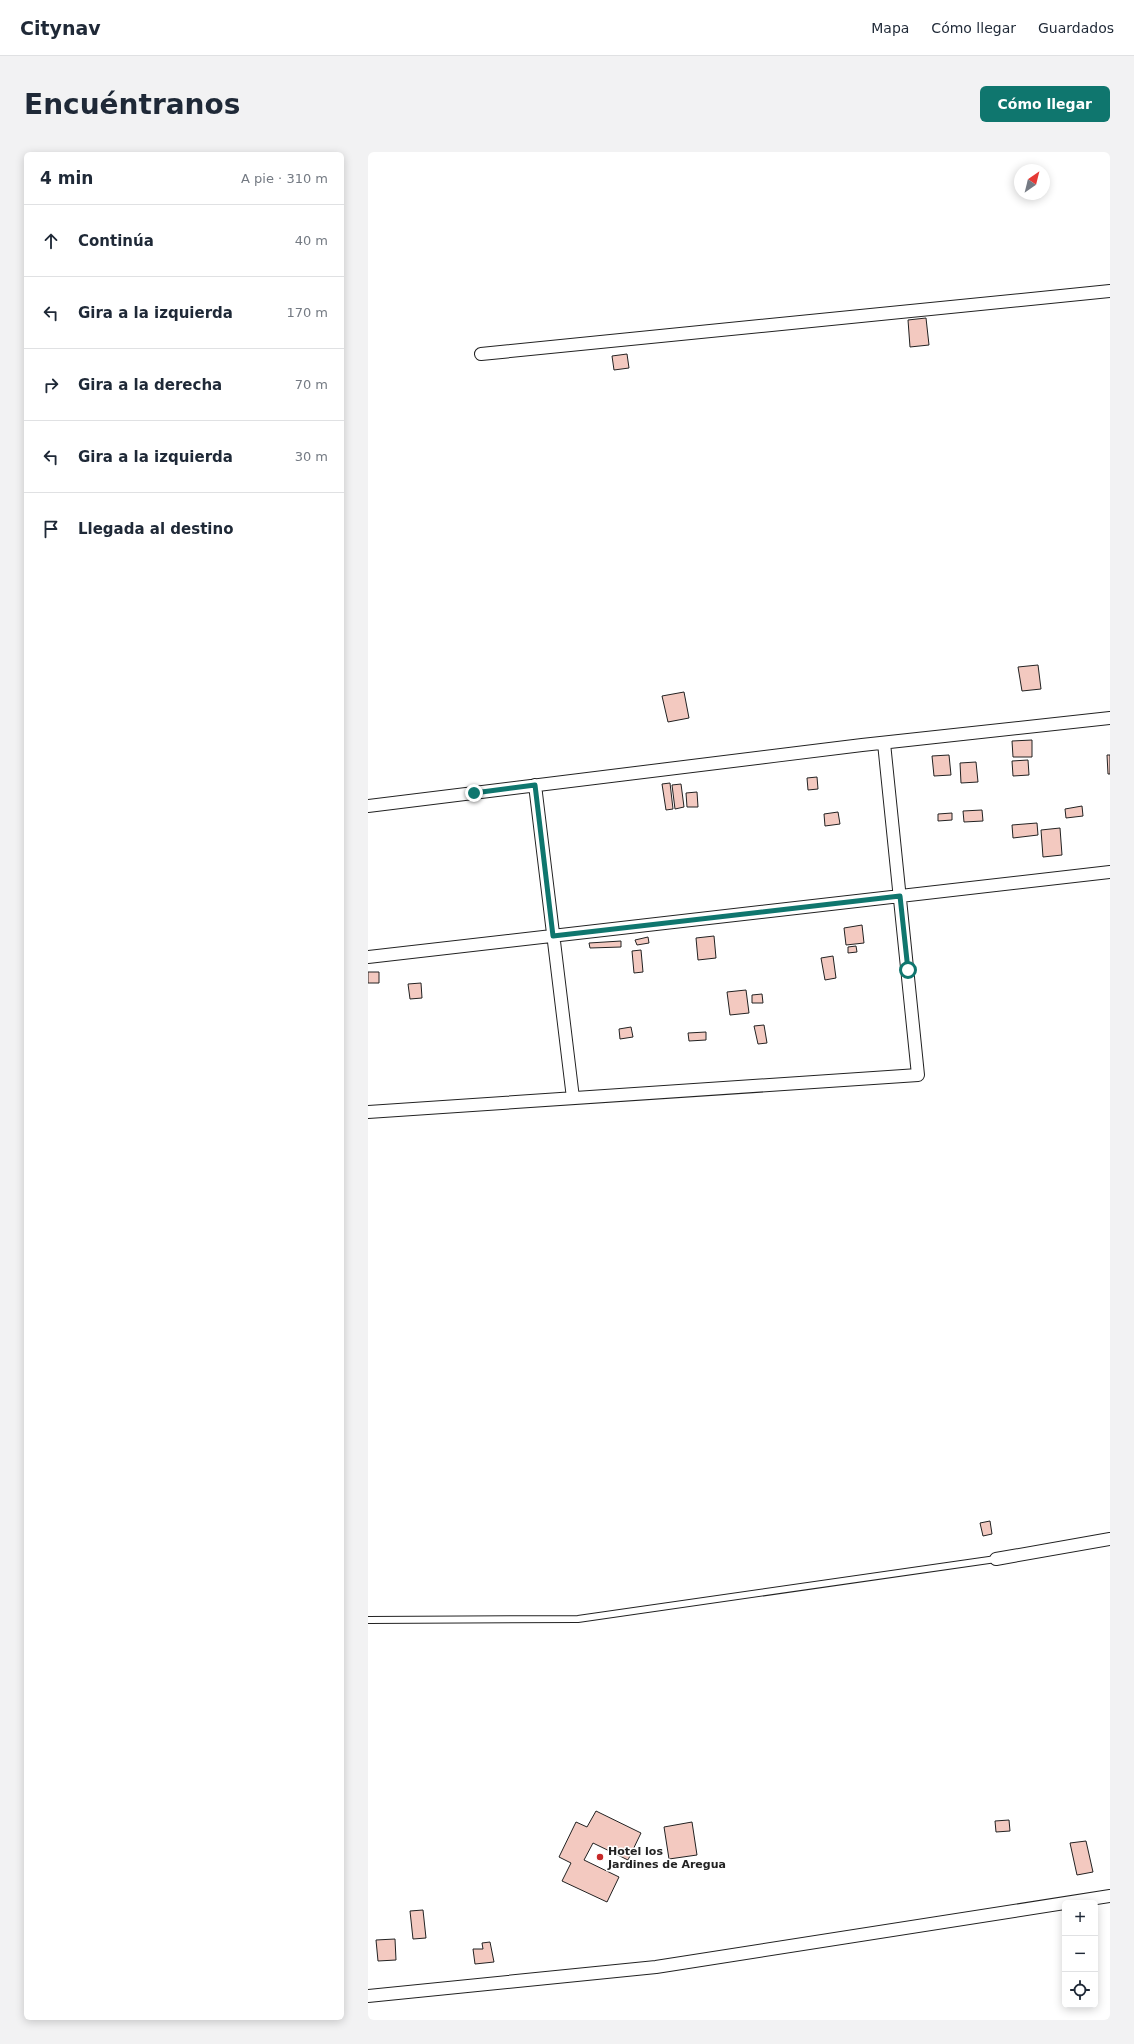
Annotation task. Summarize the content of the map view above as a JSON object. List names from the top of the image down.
{
  "places": ["Hotel los Jardines de Aregua"],
  "north": "top right",
  "page": {
    "header": "Citynav",
    "nav": ["Mapa", "Cómo llegar", "Guardados"],
    "buttons": "Cómo llegar",
    "title": "Encuéntranos",
    "heading": ["4 min", "A pie · 310 m"],
    "list": [
      ["Continúa", "40 m"],
      ["Gira a la izquierda", "170 m"],
      ["Gira a la derecha", "70 m"],
      ["Gira a la izquierda", "30 m"],
      "Llegada al destino"
    ],
    "map_buttons": ["+", "−"]
  }
}
